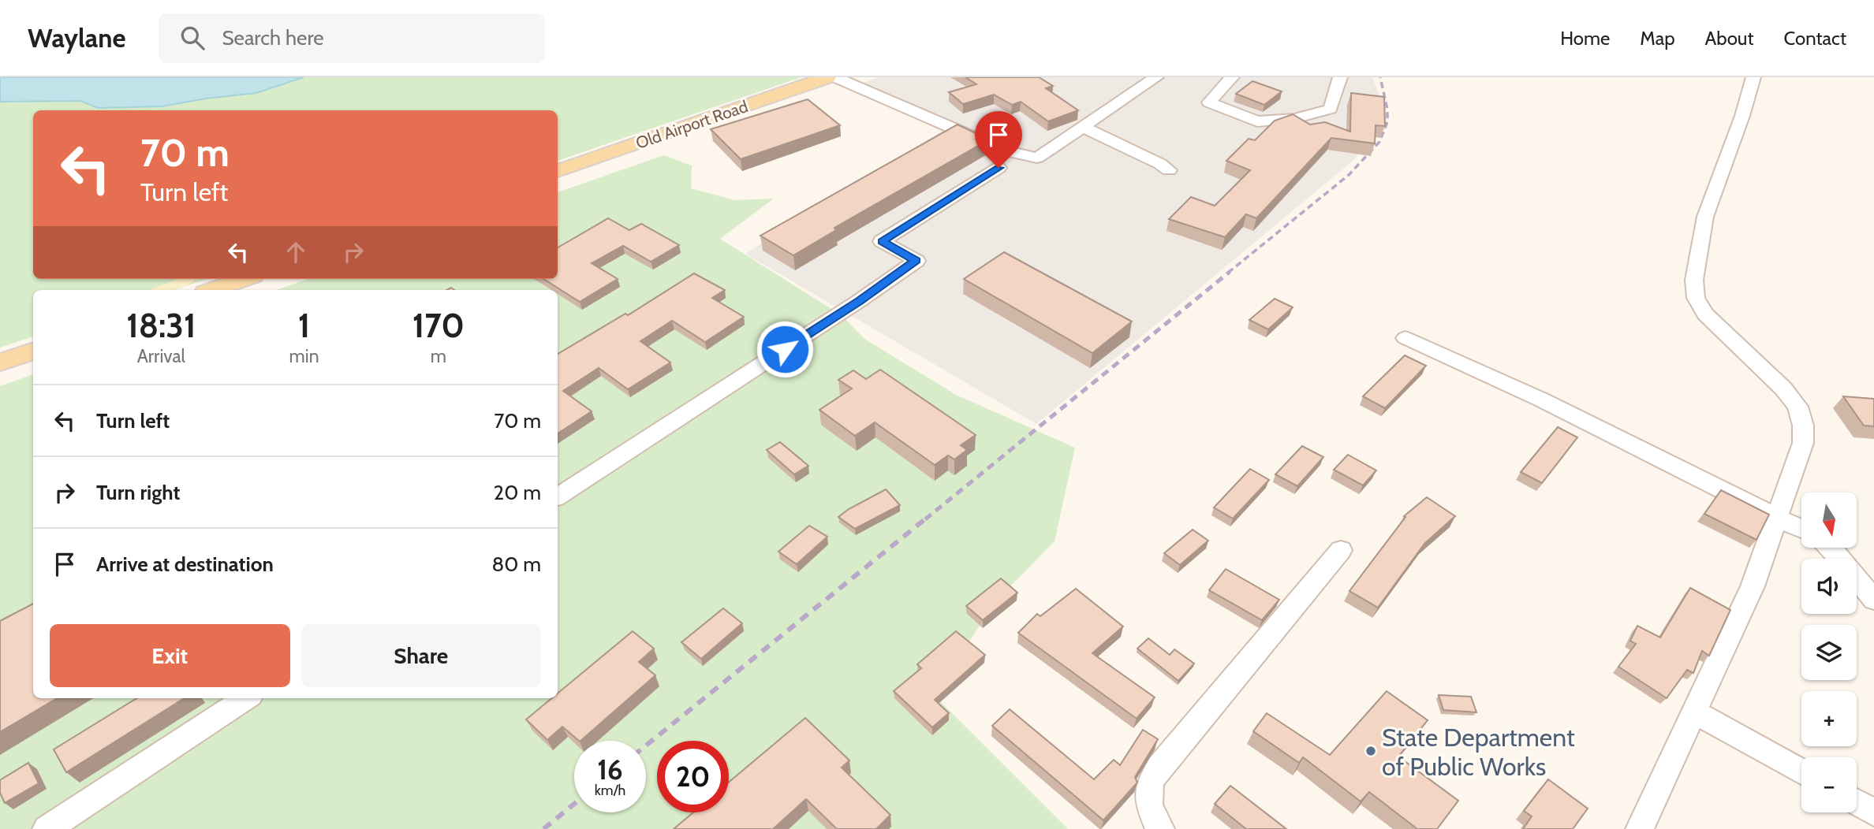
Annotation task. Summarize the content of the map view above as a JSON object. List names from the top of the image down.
{
  "streets": {
    "main road": ["Old Airport Road"]
  },
  "places": ["State Department of Public Works"],
  "north": "bottom",
  "page": {
    "header": "Waylane",
    "search": "Search here",
    "nav": [
      "Home",
      "Map",
      "About",
      "Contact"
    ],
    "turn": ["70 m", "Turn left"],
    "eta": [
      "18:31",
      "Arrival",
      "1",
      "min",
      "170",
      "m"
    ],
    "list": [
      {
        "name": "Turn left",
        "value": "70 m"
      },
      {
        "name": "Turn right",
        "value": "20 m"
      },
      {
        "name": "Arrive at destination",
        "value": "80 m"
      }
    ],
    "map_buttons": ["+", "−"],
    "buttons": ["Exit", "Share"],
    "speed": "16 km/h",
    "limit": "20"
  }
}
